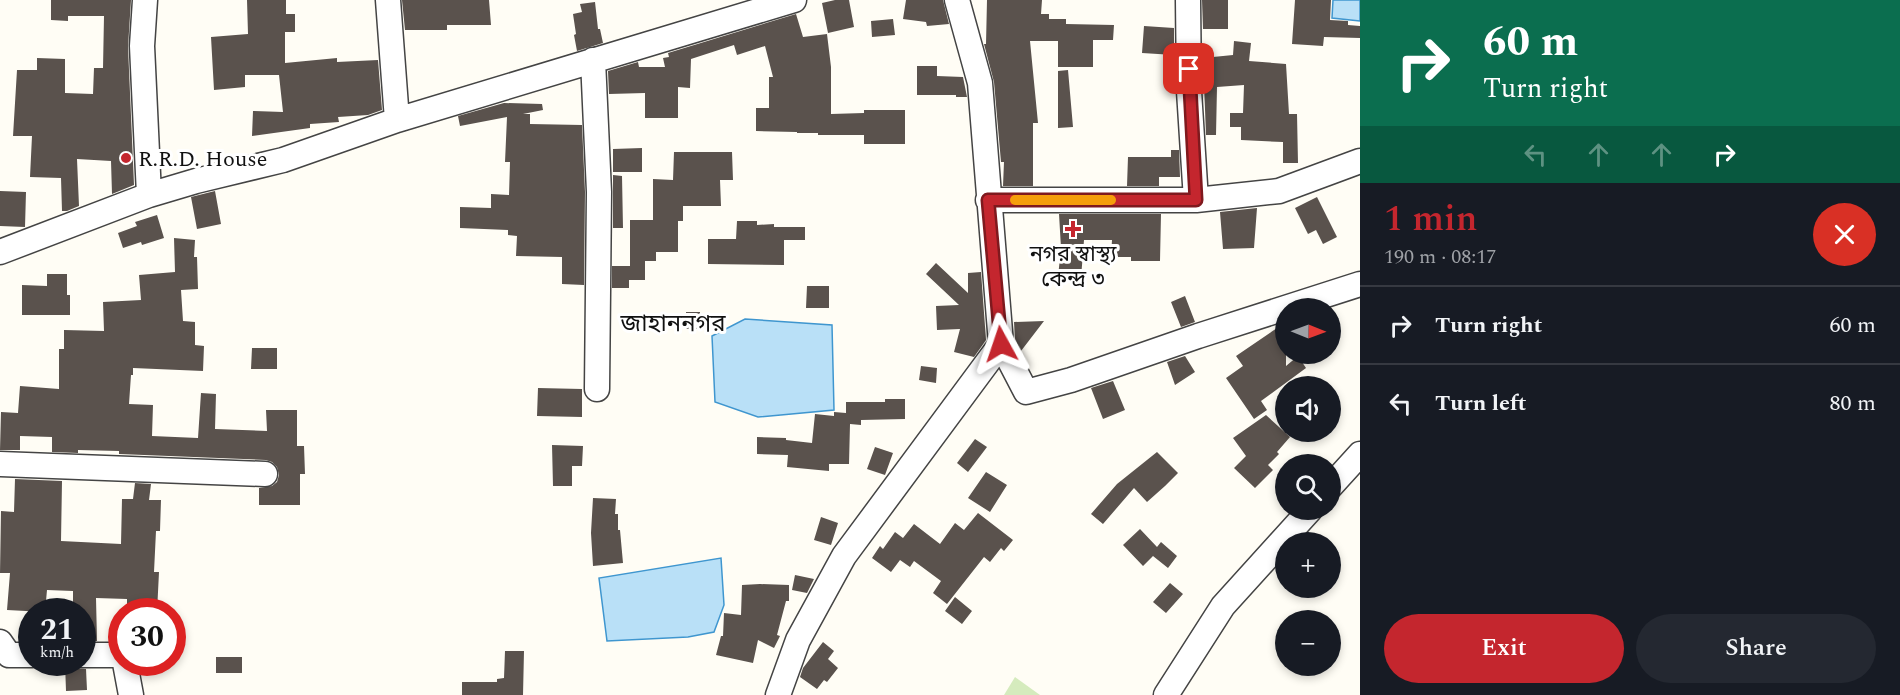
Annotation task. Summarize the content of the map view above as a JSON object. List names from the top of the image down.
{
  "districts": ["জাহাননগর"],
  "places": {
    "other": ["R.R.D. House"],
    "health": ["নগর স্বাস্থ্য কেন্দ্র ৩"]
  },
  "north": "right",
  "page": {
    "turn": ["60 m", "Turn right"],
    "heading": ["1 min", "190 m · 08:17"],
    "list": [
      {
        "name": "Turn right",
        "value": "60 m"
      },
      {
        "name": "Turn left",
        "value": "80 m"
      }
    ],
    "map_buttons": ["+", "−"],
    "speed": "21 km/h",
    "limit": "30",
    "buttons": ["Exit", "Share"]
  }
}
